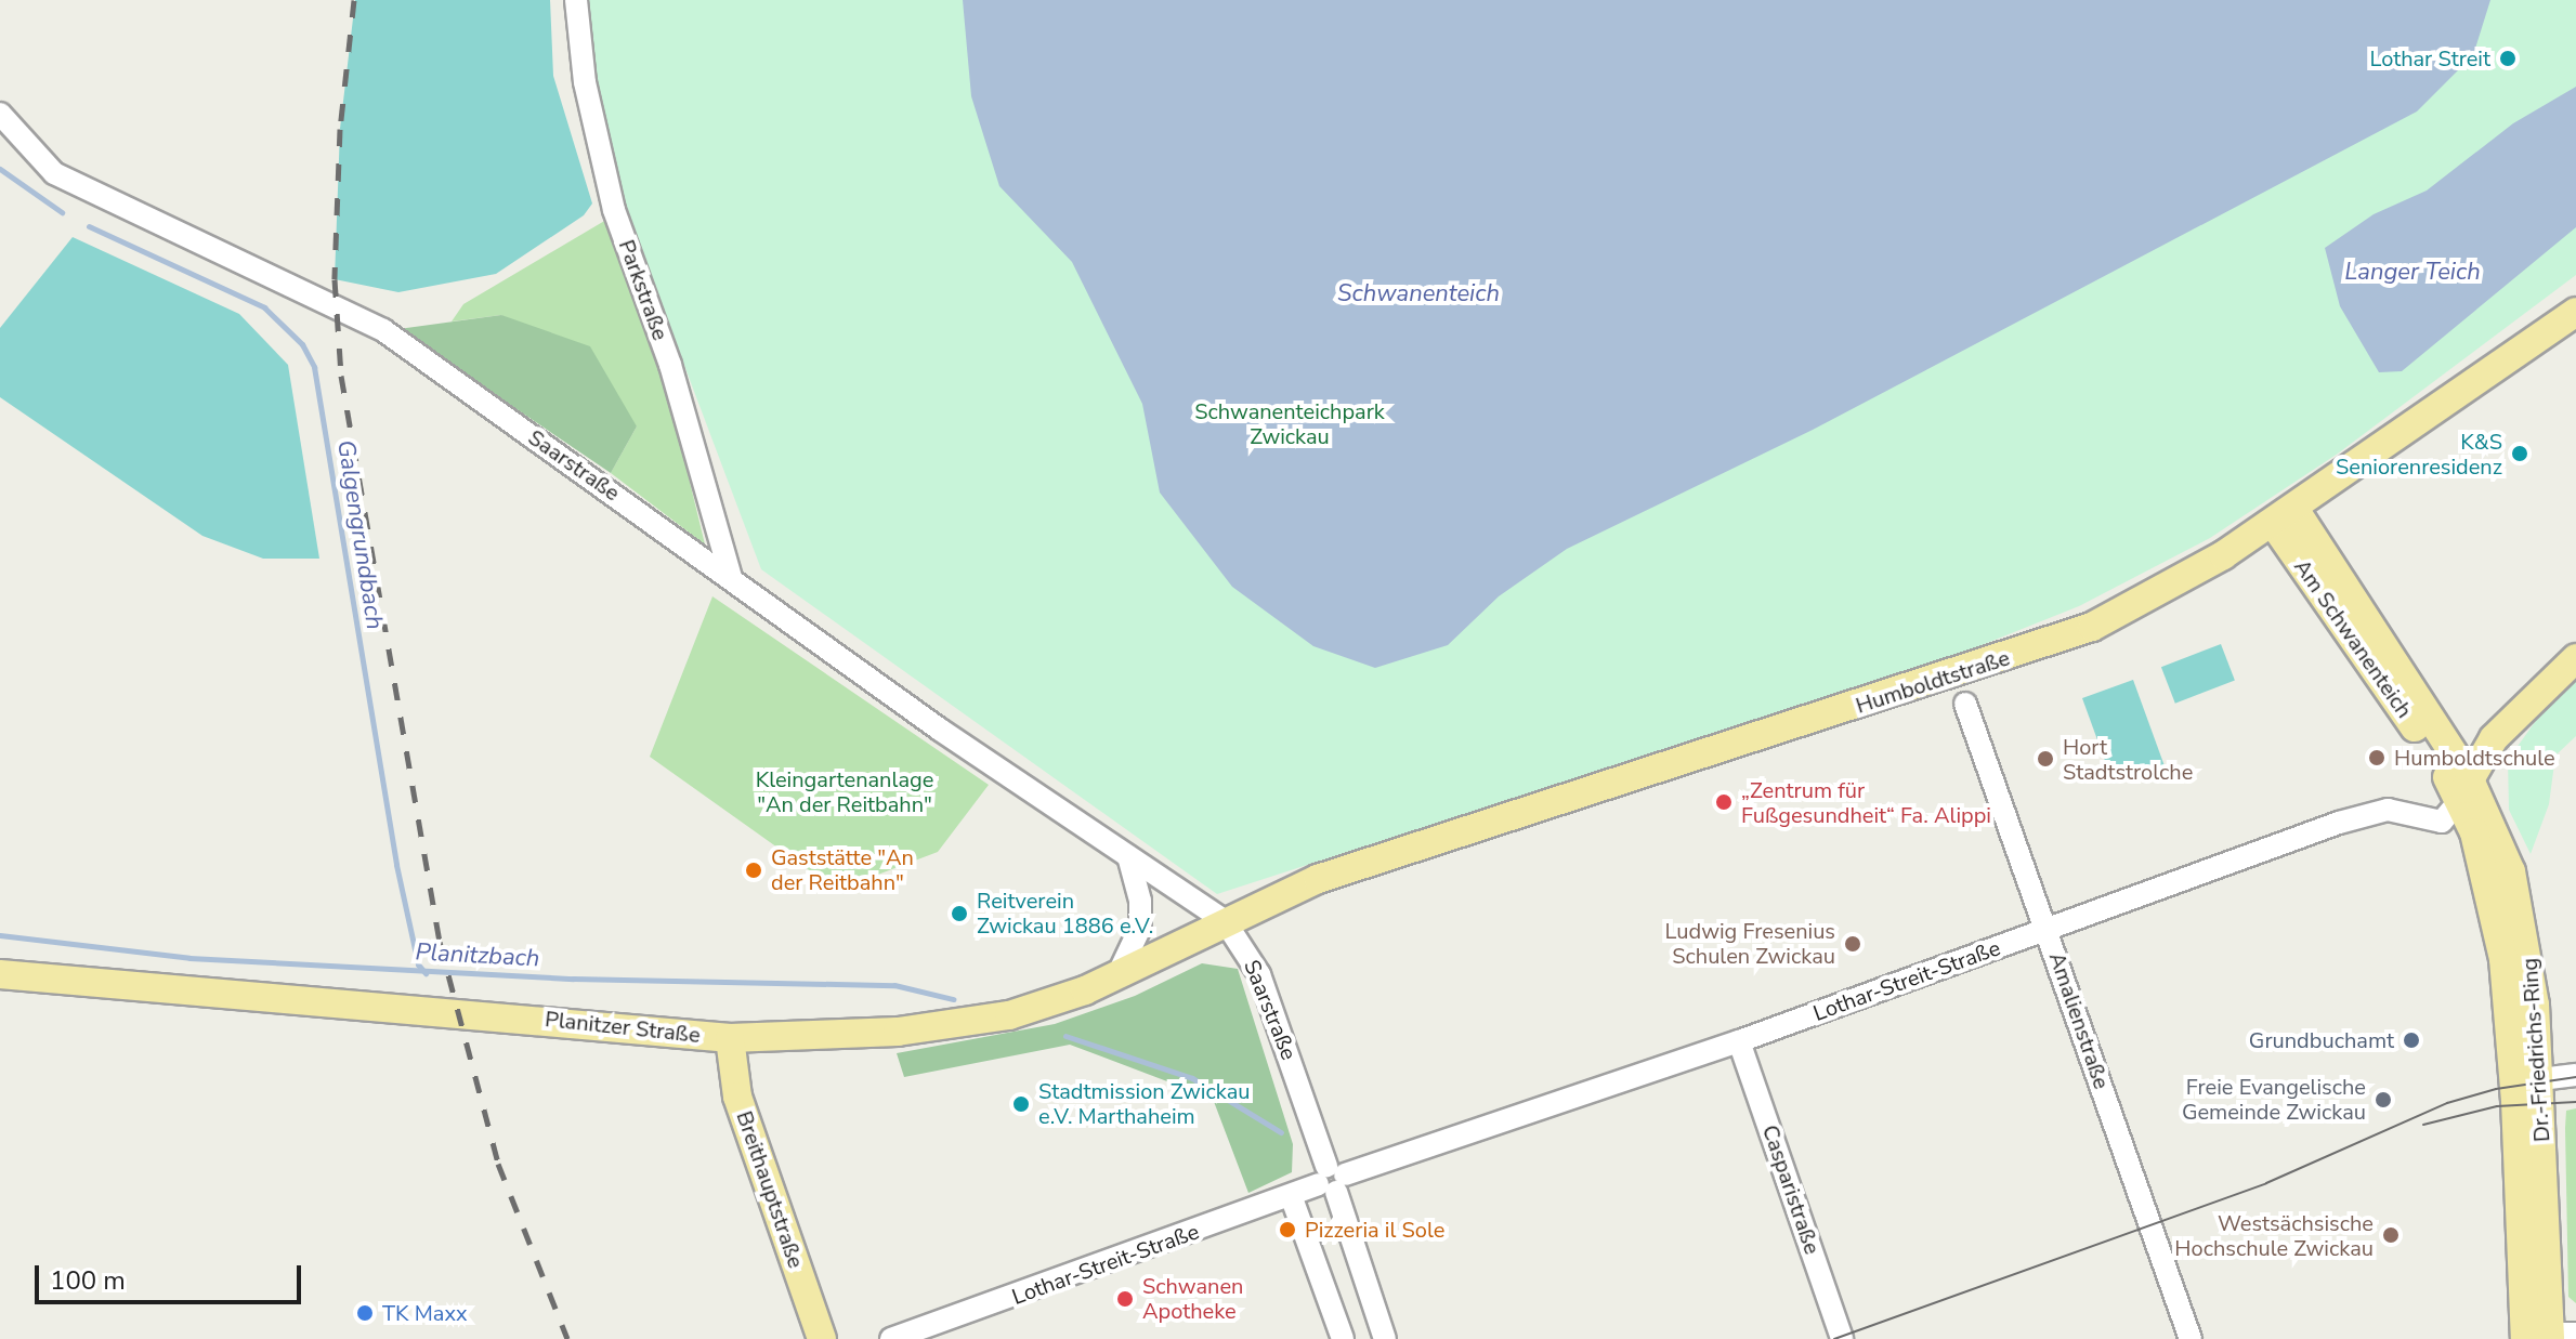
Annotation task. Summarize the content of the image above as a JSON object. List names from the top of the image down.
{
  "streets": {
    "main road": [
      "Am Schwanenteich",
      "Humboldtstraße",
      "Planitzer Straße",
      "Dr.-Friedrichs-Ring",
      "Breithauptstraße"
    ],
    "street": [
      "Parkstraße",
      "Saarstraße",
      "Lothar-Streit-Straße",
      "Amalienstraße",
      "Casparistraße"
    ]
  },
  "crossings": [
    ["Parkstraße", "Saarstraße"],
    ["Saarstraße", "Humboldtstraße"],
    ["Saarstraße", "Lothar-Streit-Straße"],
    ["Saarstraße", "Planitzer Straße"],
    ["Am Schwanenteich", "Humboldtstraße"],
    ["Am Schwanenteich", "Lothar-Streit-Straße"],
    ["Am Schwanenteich", "Dr.-Friedrichs-Ring"],
    ["Humboldtstraße", "Planitzer Straße"],
    ["Lothar-Streit-Straße", "Amalienstraße"],
    ["Lothar-Streit-Straße", "Dr.-Friedrichs-Ring"],
    ["Lothar-Streit-Straße", "Casparistraße"],
    ["Planitzer Straße", "Breithauptstraße"]
  ],
  "water": [
    "Langer Teich",
    "Schwanenteich",
    "Galgengrundbach",
    "Planitzbach"
  ],
  "parks": ["Schwanenteichpark Zwickau", "Kleingartenanlage \"An der Reitbahn\""],
  "places": [
    "Lothar Streit",
    "K&S Seniorenresidenz",
    "Humboldtschule",
    "Hort Stadtstrolche",
    "„Zentrum für Fußgesundheit“ Fa. Alippi",
    "Gaststätte \"An der Reitbahn\"",
    "Reitverein Zwickau 1886 e.V.",
    "Ludwig Fresenius Schulen Zwickau",
    "Grundbuchamt",
    "Freie Evangelische Gemeinde Zwickau",
    "Stadtmission Zwickau e.V. Marthaheim",
    "Pizzeria il Sole",
    "Westsächsische Hochschule Zwickau",
    "Schwanen Apotheke",
    "TK Maxx"
  ],
  "scale_bar": "100 m"
}
